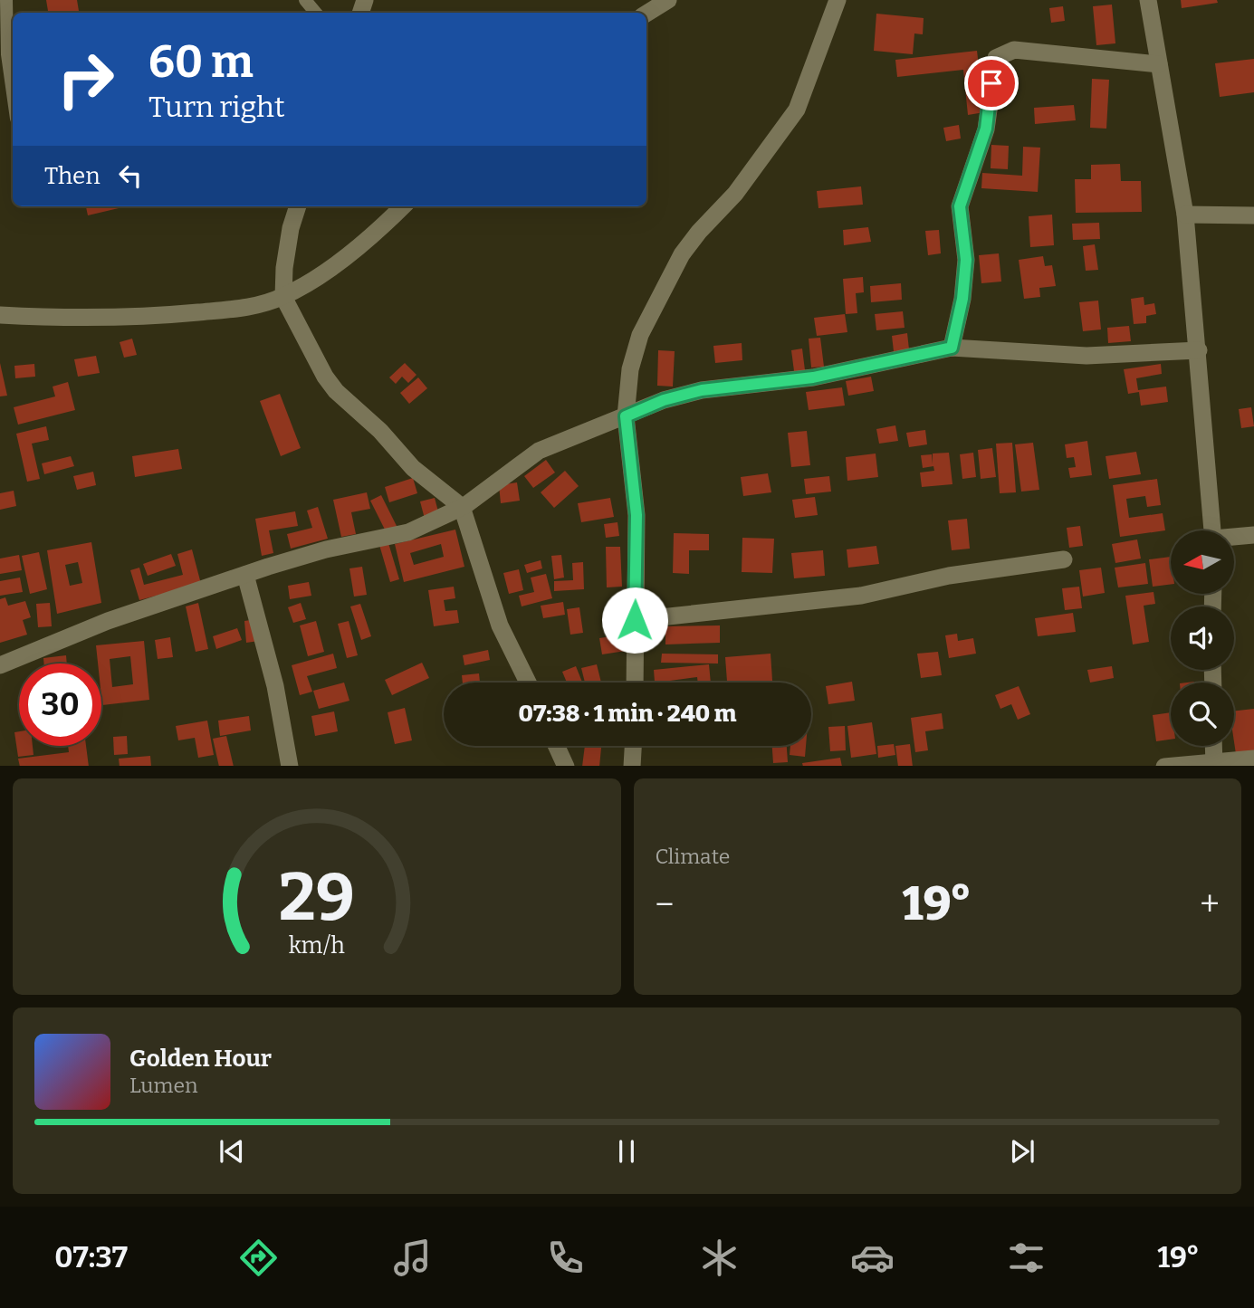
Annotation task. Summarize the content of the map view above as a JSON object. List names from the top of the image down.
{
  "north": "left",
  "page": {
    "turn": ["60 m", "Turn right"],
    "then": "Then",
    "limit": "30",
    "trip": "07:38 · 1 min · 240 m",
    "tile": "Climate",
    "heat": ["−", "19°", "+"],
    "song": ["Golden Hour", "Lumen"],
    "tabs": ["07:37", "19°"],
    "gauge": ["29", "km/h"]
  }
}
